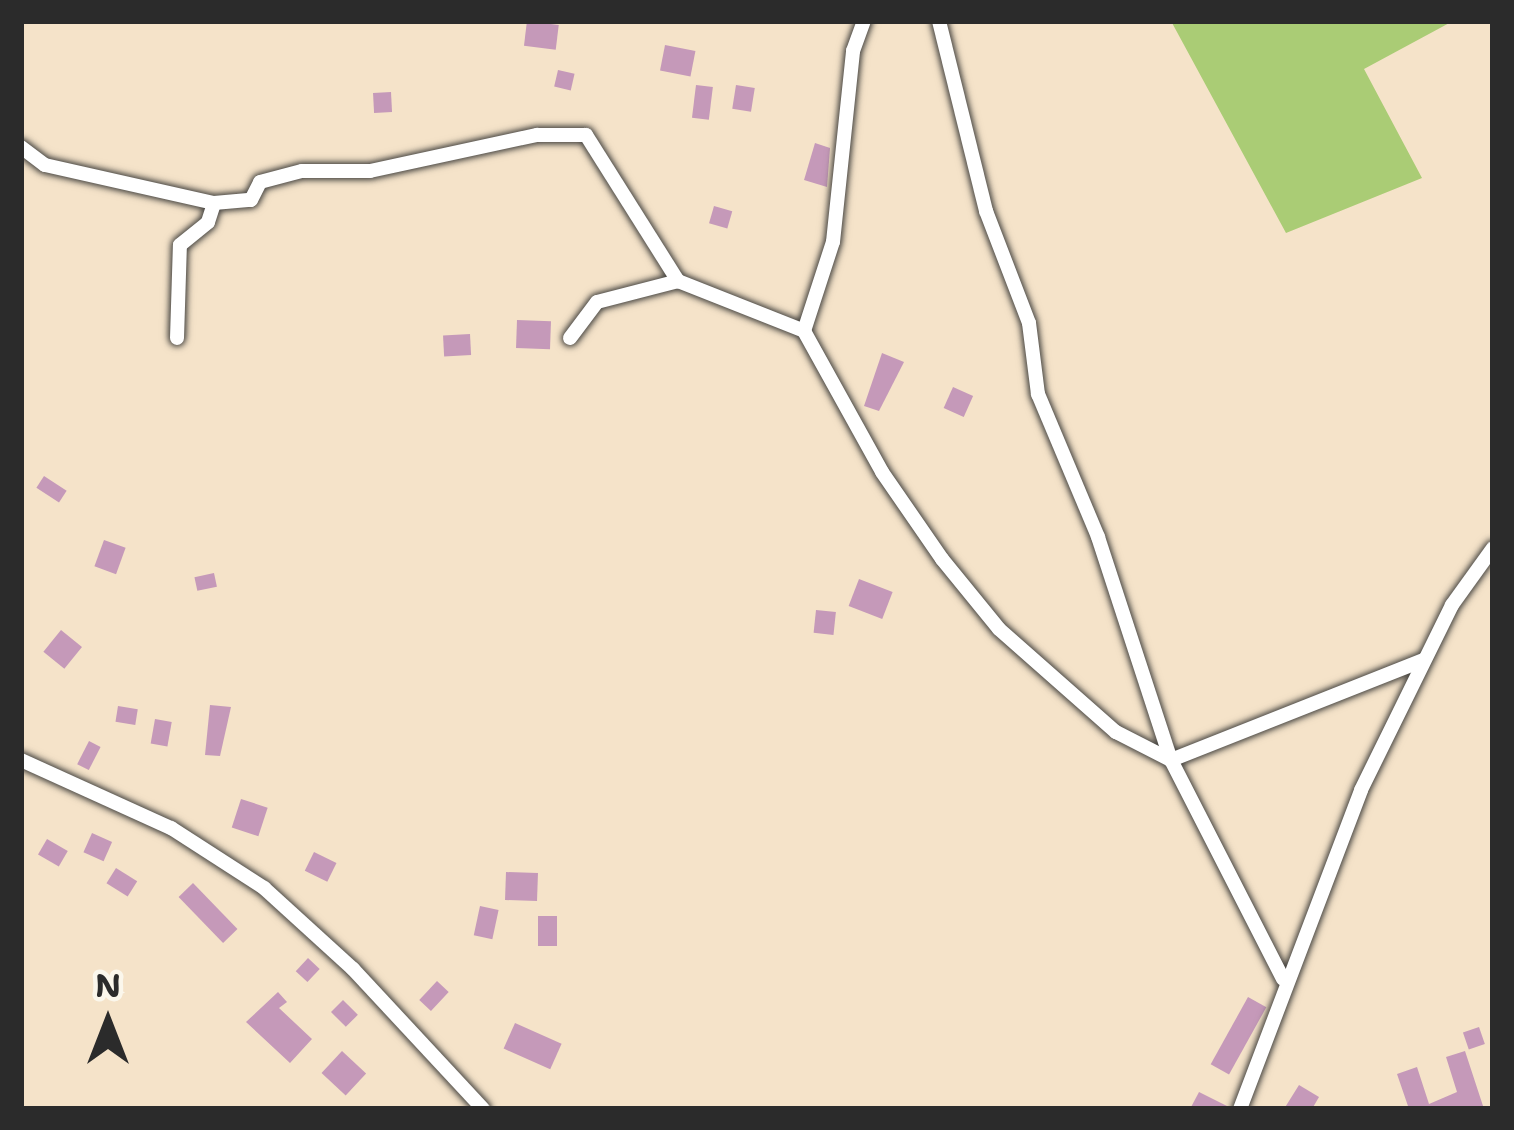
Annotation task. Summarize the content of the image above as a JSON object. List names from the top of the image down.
{
  "north": "top"
}
